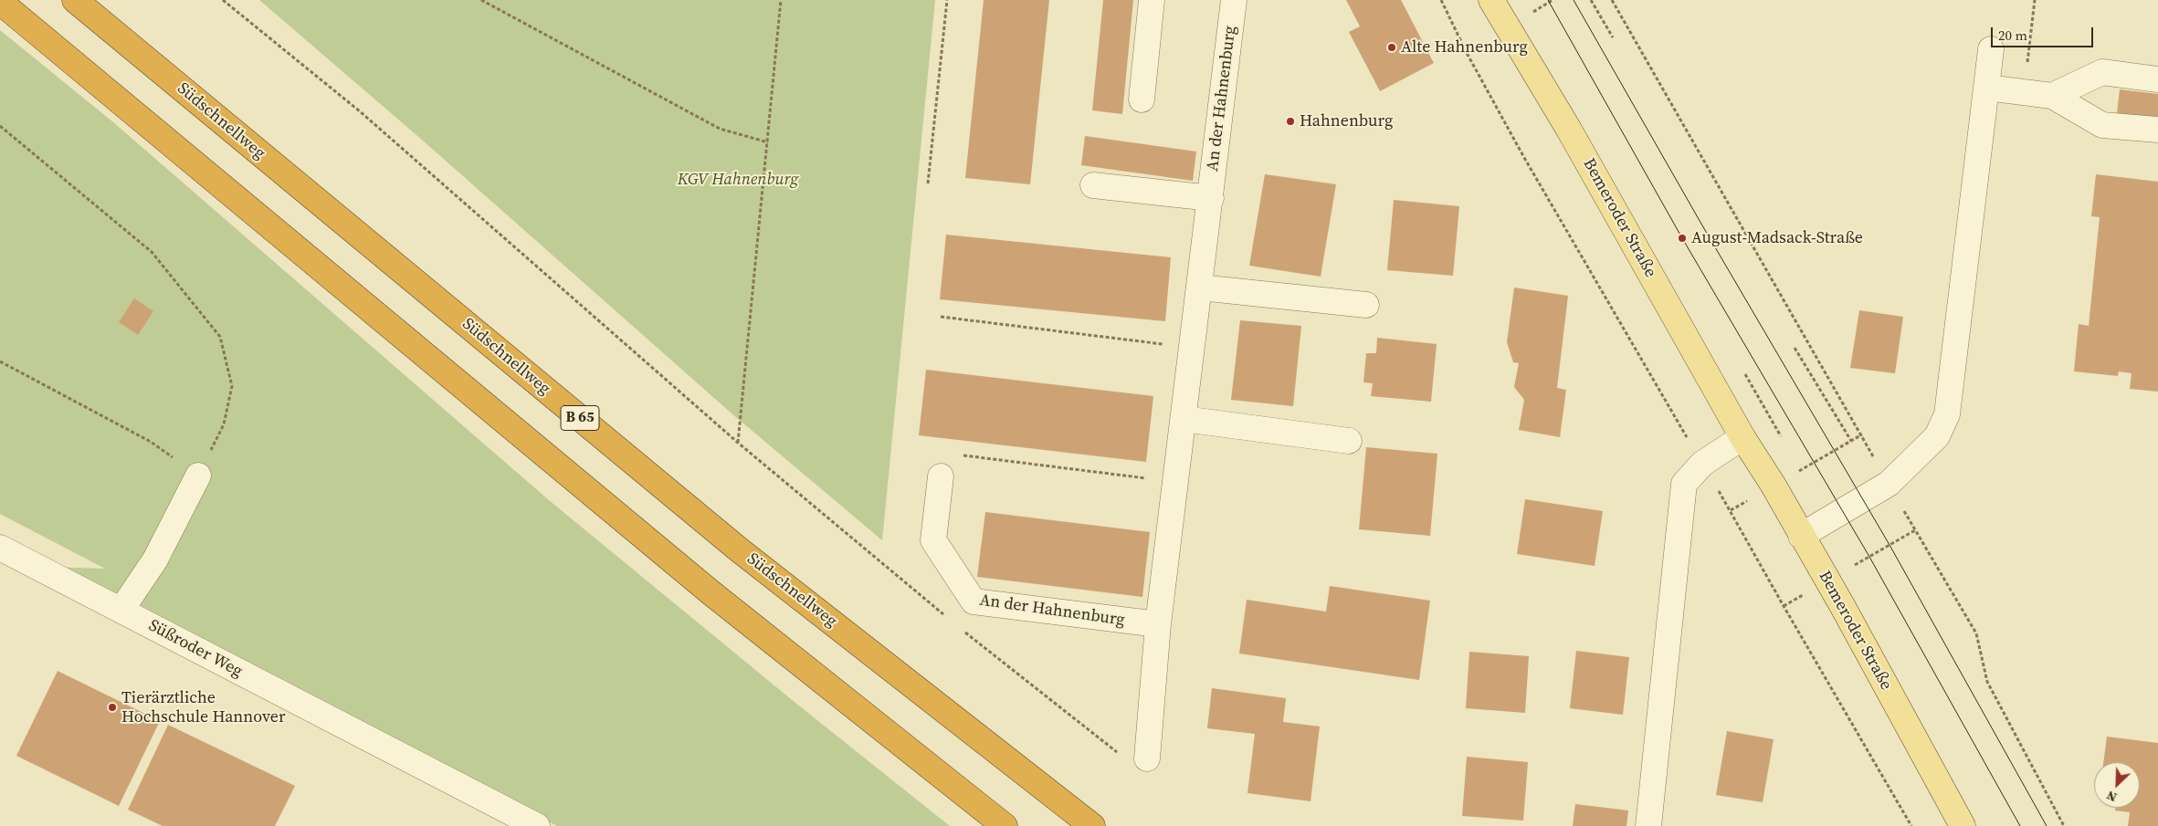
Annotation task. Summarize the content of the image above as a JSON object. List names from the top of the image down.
{
  "streets": {
    "highway": ["Südschnellweg", "B 65"],
    "main road": ["Bemeroder Straße"],
    "street": ["An der Hahnenburg", "Süßroder Weg"]
  },
  "parks": ["KGV Hahnenburg"],
  "places": [
    "Alte Hahnenburg",
    "Hahnenburg",
    "August-Madsack-Straße",
    "Tierärztliche Hochschule Hannover"
  ],
  "scale_bar": "20 m",
  "north": "bottom left"
}
